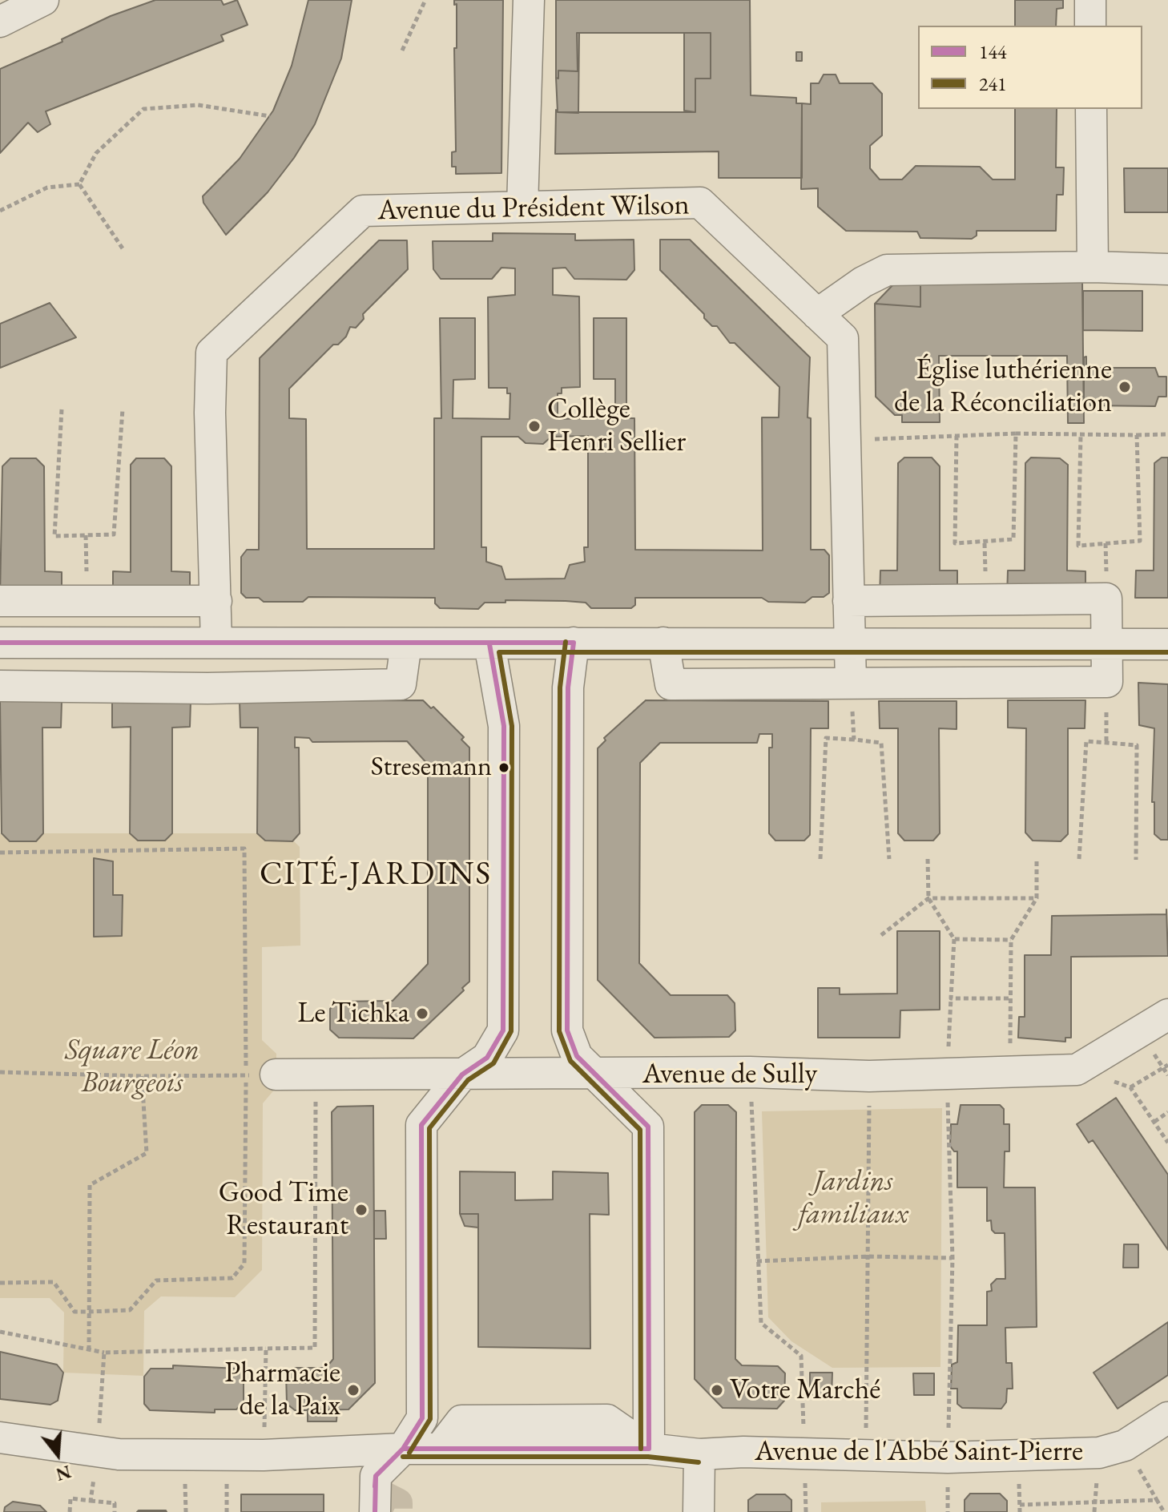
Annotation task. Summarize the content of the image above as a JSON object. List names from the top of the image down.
{
  "streets": {
    "street": ["Avenue du Président Wilson", "Avenue de Sully", "Avenue de l'Abbé Saint-Pierre"]
  },
  "districts": ["CITÉ-JARDINS"],
  "parks": ["Square Léon Bourgeois", "Jardins familiaux"],
  "places": [
    "Église luthérienne de la Réconciliation",
    "Collège Henri Sellier",
    "Stresemann",
    "Le Tichka",
    "Good Time Restaurant",
    "Pharmacie de la Paix",
    "Votre Marché"
  ],
  "lines": ["transit line 241", "transit line 144"],
  "legend": ["144", "241"],
  "north": "bottom"
}
